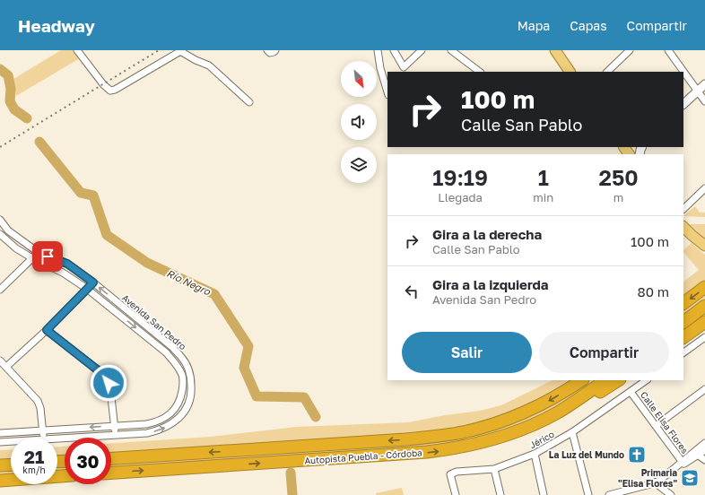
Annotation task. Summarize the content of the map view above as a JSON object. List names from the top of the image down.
{
  "streets": {
    "highway": ["Autopista Puebla - Córdoba"],
    "street": ["Avenida San Pedro", "Calle Elisa Flores", "Jérico"]
  },
  "crossings": [
    ["Calle Elisa Flores", "Jérico"]
  ],
  "water": ["Río Negro"],
  "places": {
    "church": ["La Luz del Mundo"],
    "school or university": ["Primaria \"Elisa Flores\""]
  },
  "north": "bottom right",
  "page": {
    "header": "Headway",
    "nav": ["Mapa", "Capas", "Compartir"],
    "turn": ["100 m", "Calle San Pablo"],
    "eta": [
      "19:19",
      "Llegada",
      "1",
      "min",
      "250",
      "m"
    ],
    "list": [
      {
        "name": "Gira a la derecha",
        "note": "Calle San Pablo",
        "value": "100 m"
      },
      {
        "name": "Gira a la izquierda",
        "note": "Avenida San Pedro",
        "value": "80 m"
      }
    ],
    "buttons": ["Salir", "Compartir"],
    "speed": "21 km/h",
    "limit": "30"
  }
}
